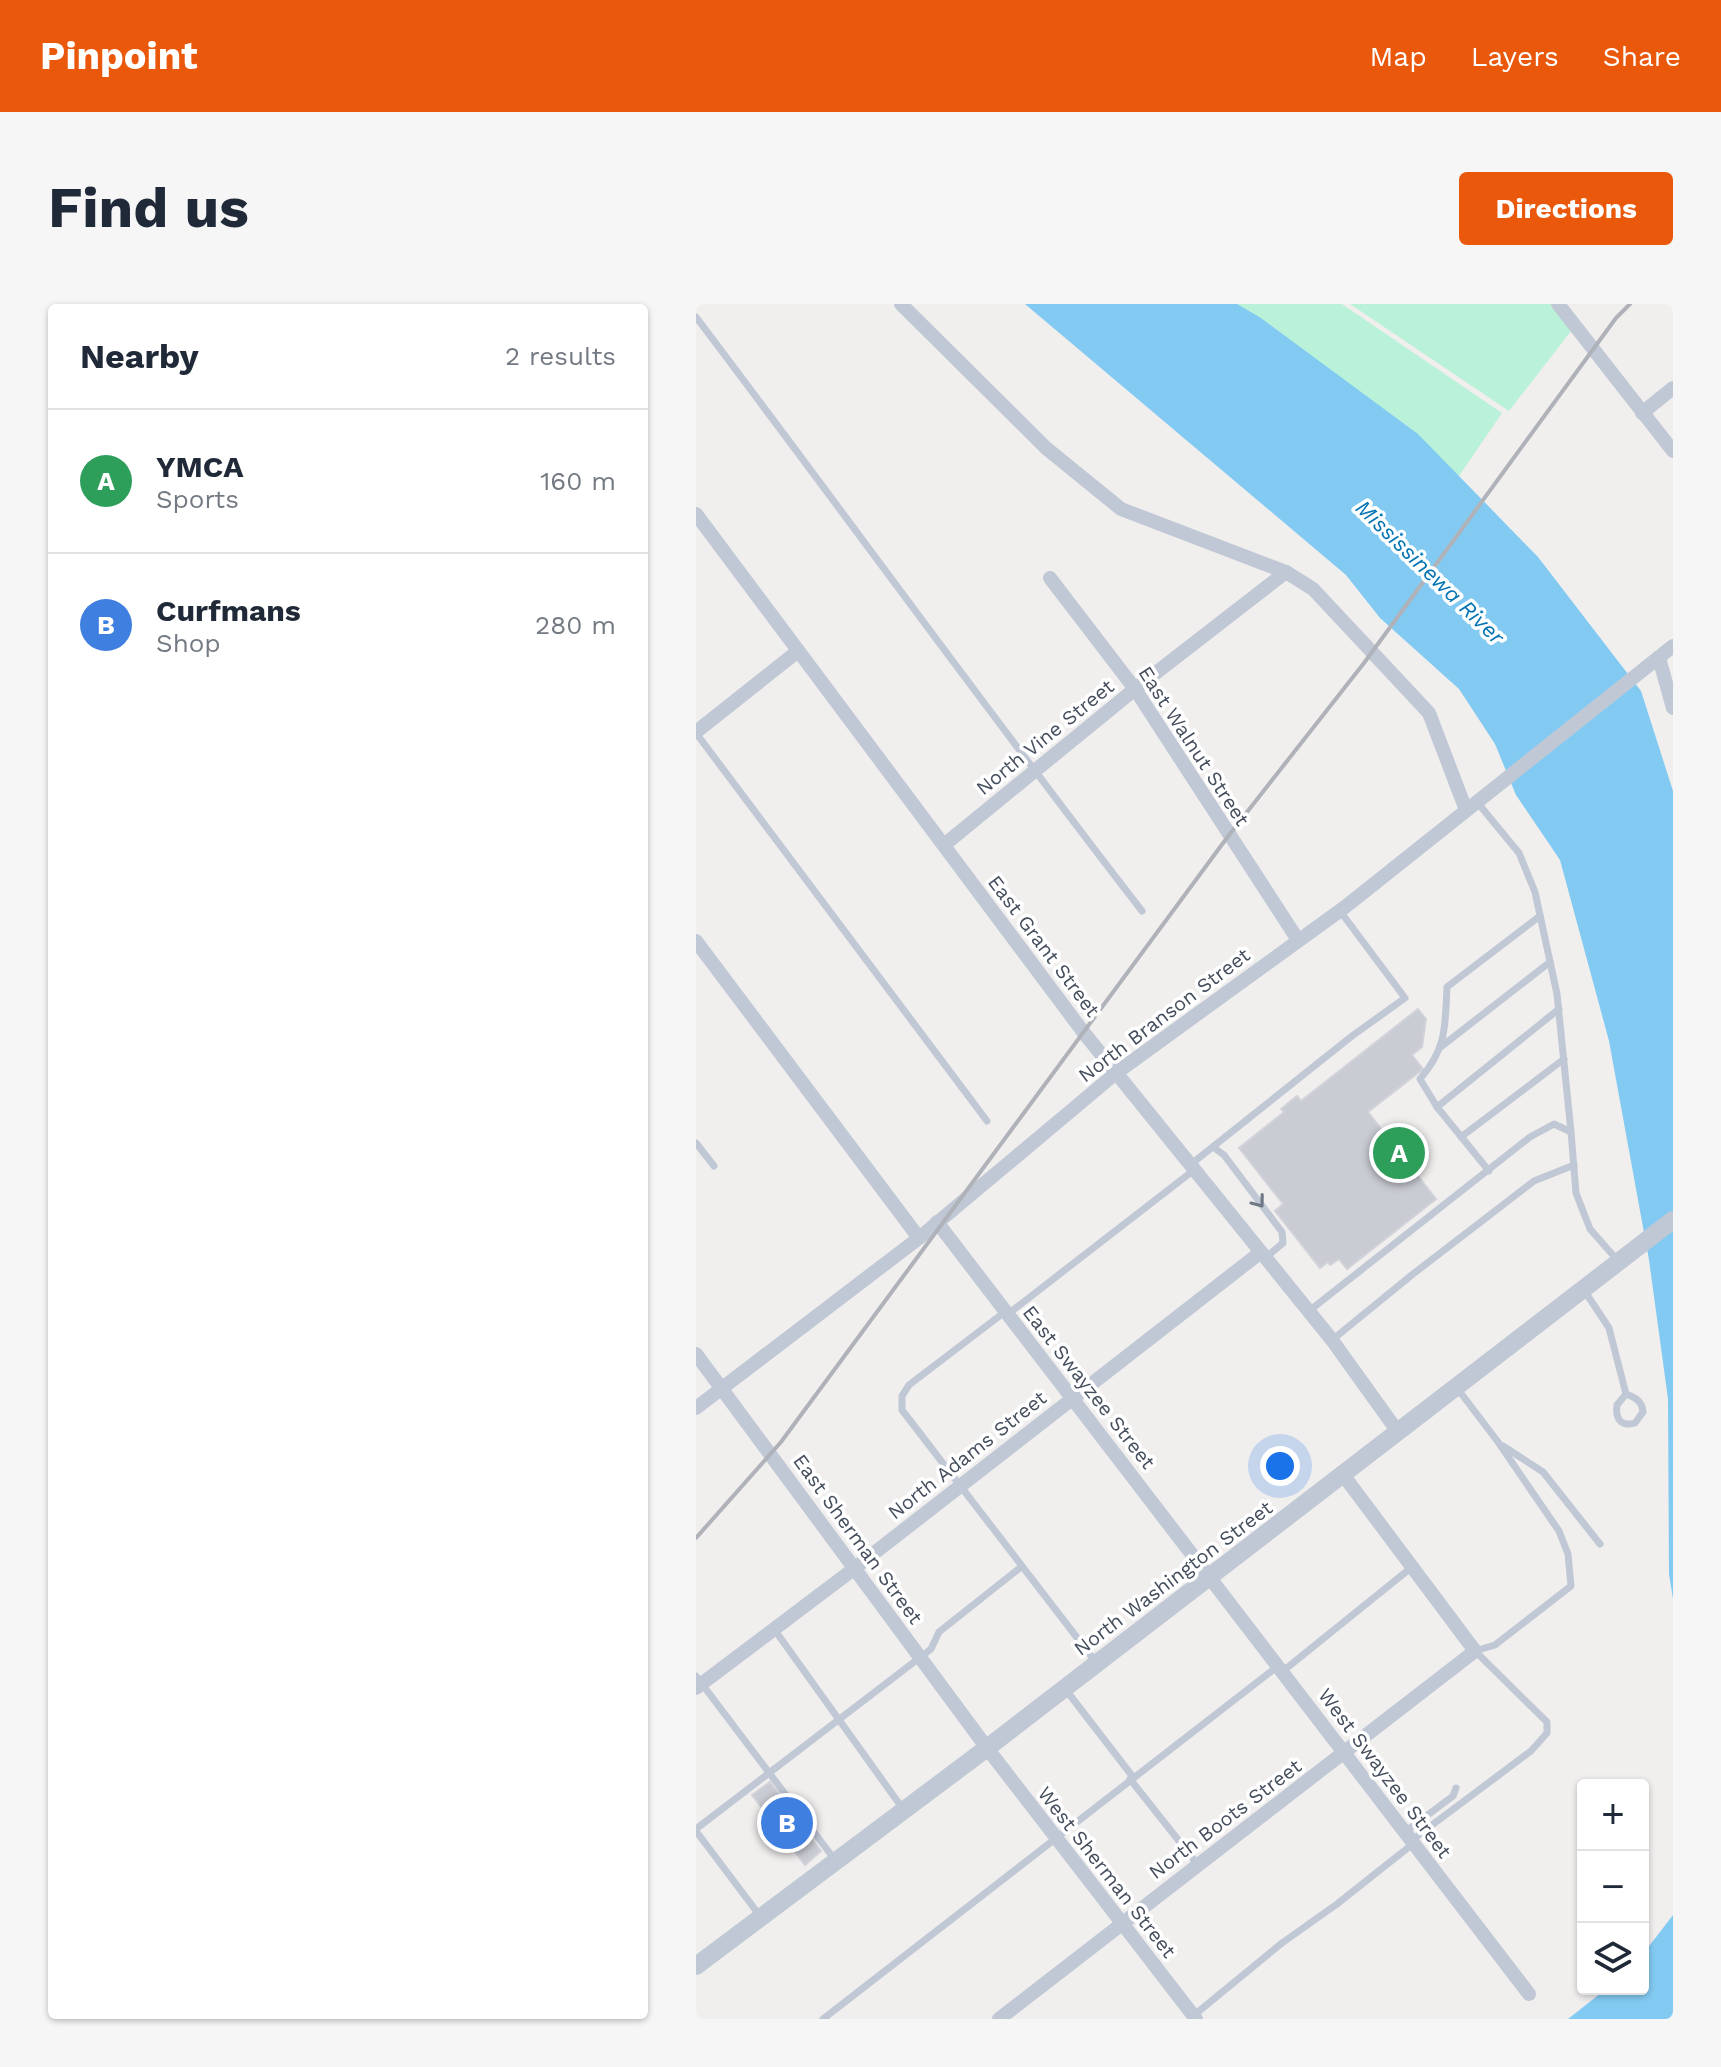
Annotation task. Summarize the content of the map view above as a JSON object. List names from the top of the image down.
{
  "streets": {
    "street": [
      "North Vine Street",
      "East Walnut Street",
      "East Grant Street",
      "North Branson Street",
      "East Swayzee Street",
      "North Adams Street",
      "East Sherman Street",
      "North Washington Street",
      "West Swayzee Street",
      "North Boots Street",
      "West Sherman Street"
    ]
  },
  "crossings": [
    ["North Vine Street", "East Walnut Street"],
    ["North Vine Street", "East Grant Street"],
    ["East Walnut Street", "North Branson Street"],
    ["East Grant Street", "North Branson Street"],
    ["East Grant Street", "North Adams Street"],
    ["East Grant Street", "North Washington Street"],
    ["North Branson Street", "East Swayzee Street"],
    ["North Branson Street", "East Sherman Street"],
    ["East Swayzee Street", "North Adams Street"],
    ["East Swayzee Street", "North Washington Street"],
    ["East Swayzee Street", "West Swayzee Street"],
    ["North Adams Street", "East Sherman Street"],
    ["East Sherman Street", "North Washington Street"],
    ["East Sherman Street", "West Sherman Street"],
    ["North Washington Street", "West Swayzee Street"],
    ["North Washington Street", "West Sherman Street"],
    ["West Swayzee Street", "North Boots Street"],
    ["North Boots Street", "West Sherman Street"]
  ],
  "water": ["Mississinewa River"],
  "page": {
    "header": "Pinpoint",
    "nav": ["Map", "Layers", "Share"],
    "buttons": "Directions",
    "title": "Find us",
    "heading": ["Nearby", "2 results"],
    "list": [
      {
        "mark": "A",
        "name": "YMCA",
        "note": "Sports",
        "value": "160 m"
      },
      {
        "mark": "B",
        "name": "Curfmans",
        "note": "Shop",
        "value": "280 m"
      }
    ],
    "pins": ["A", "B"],
    "map_buttons": ["+", "−"]
  }
}
